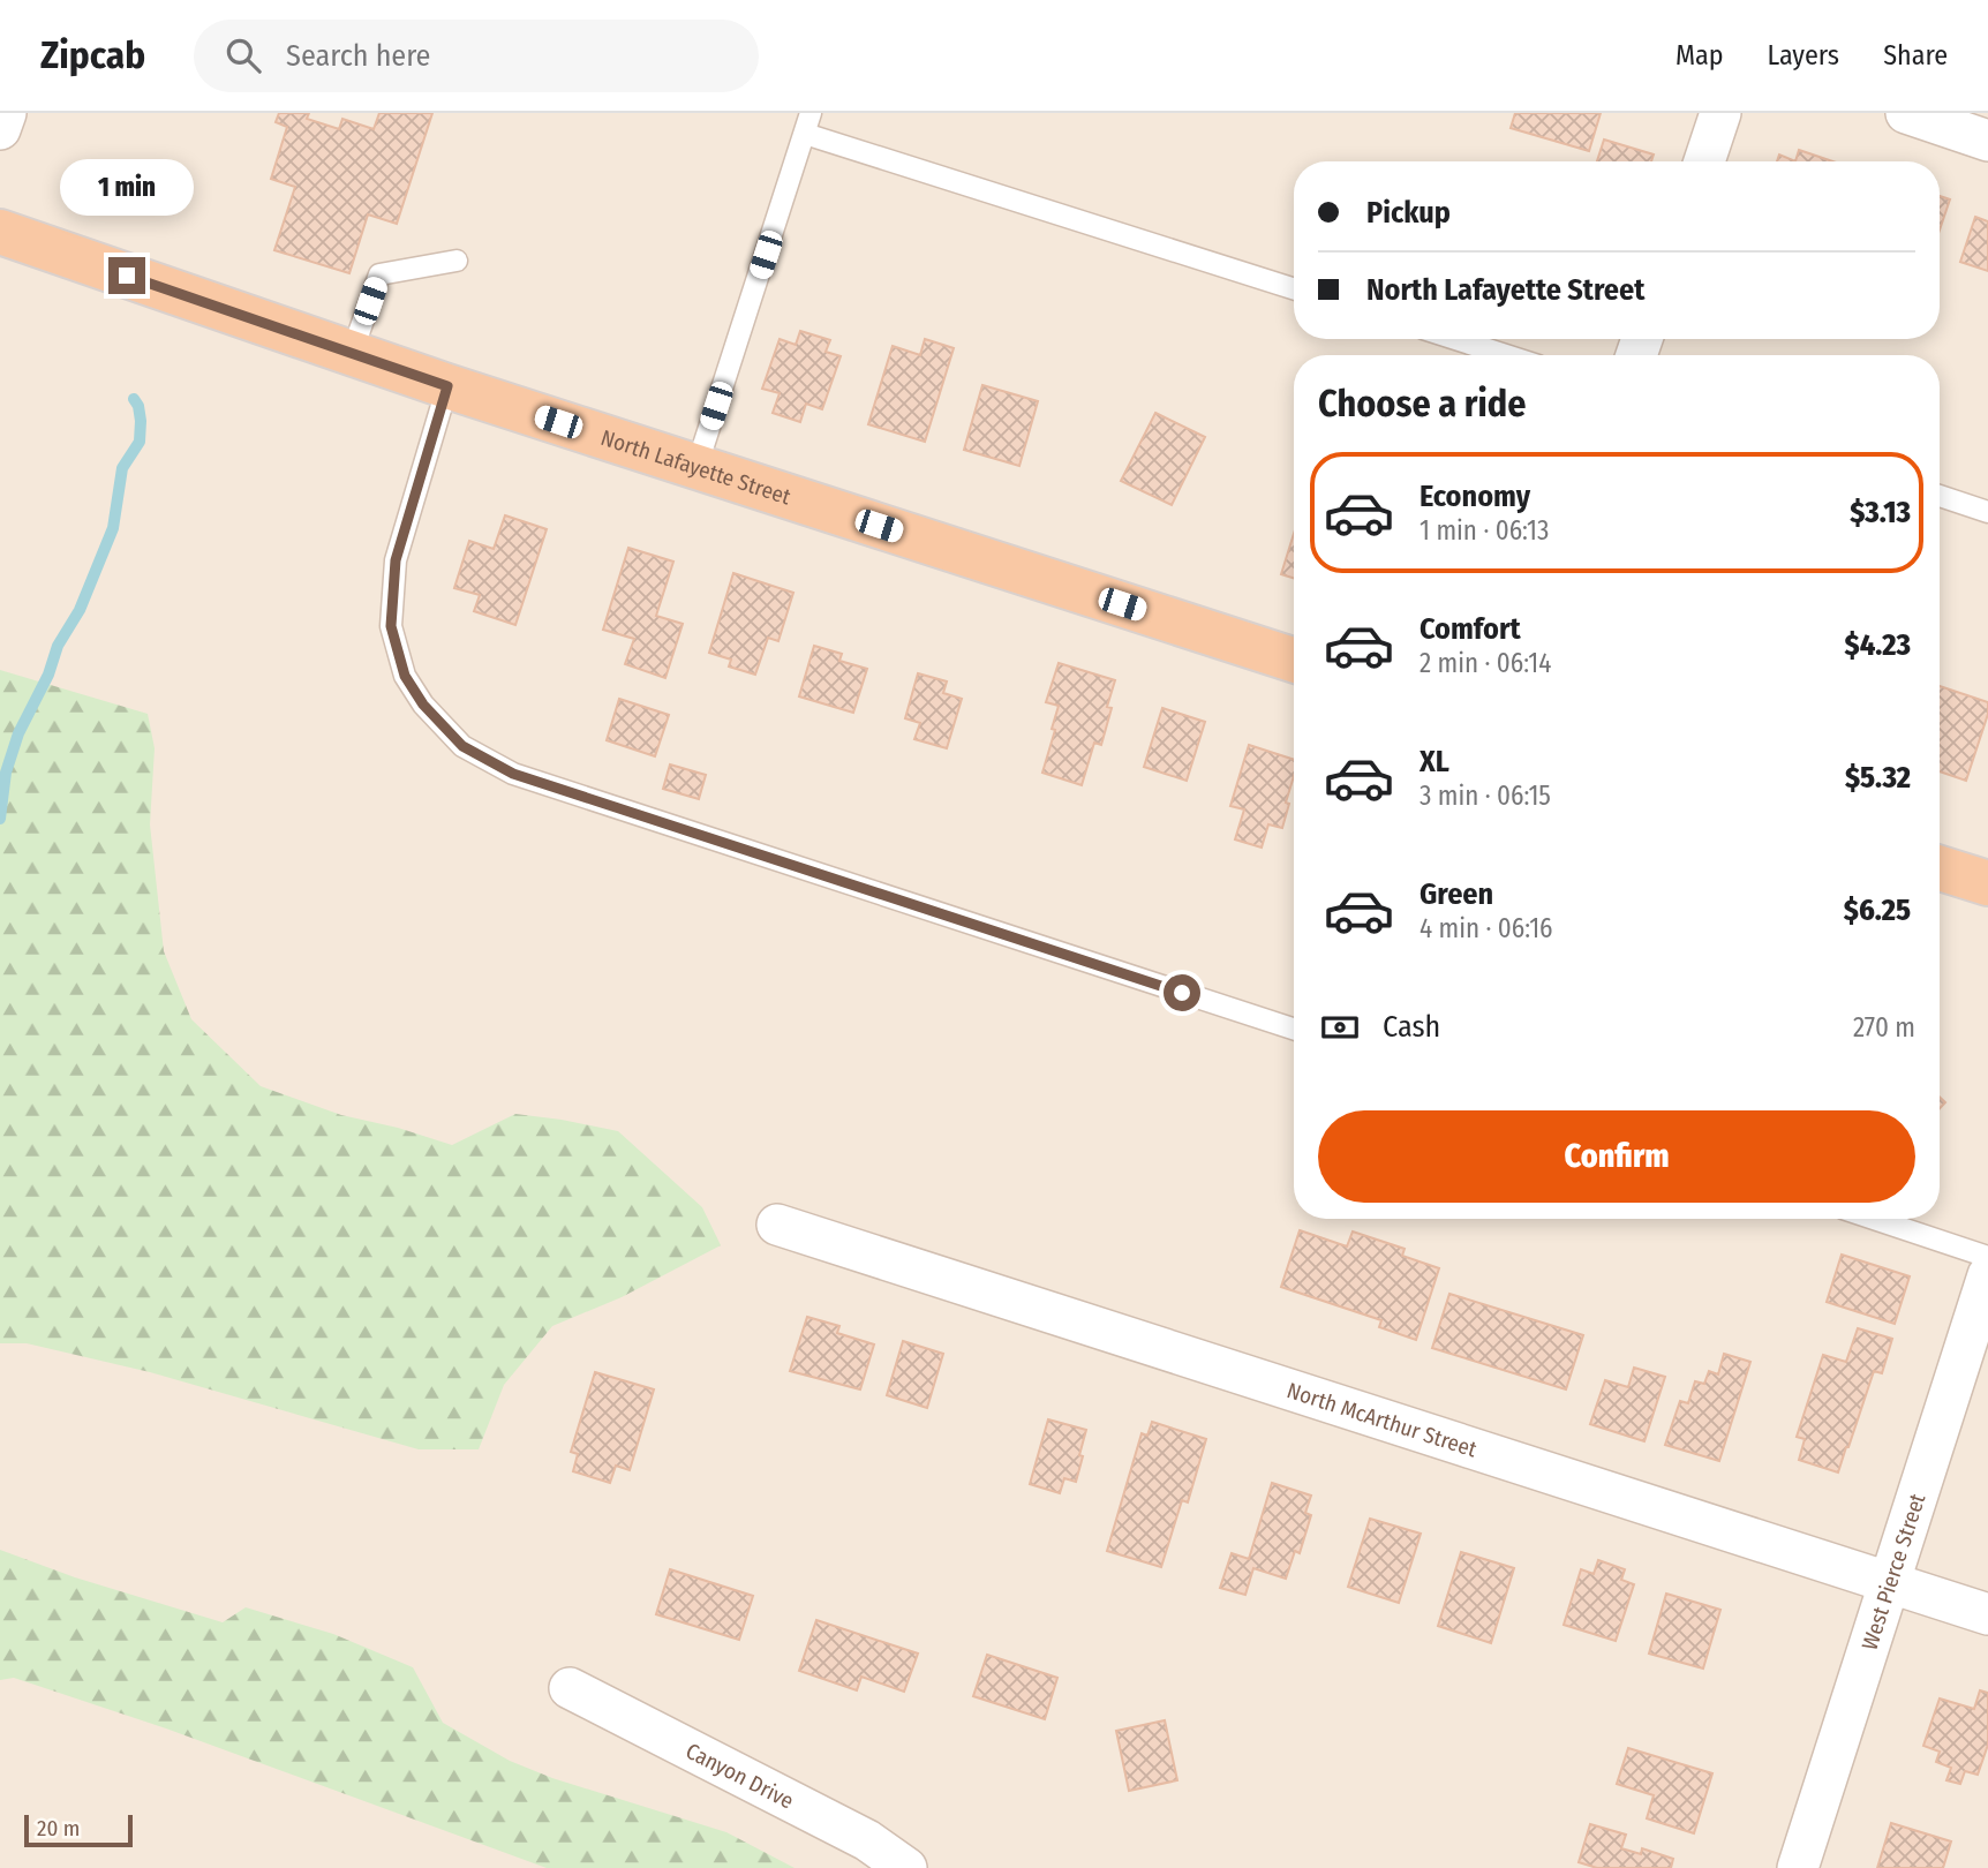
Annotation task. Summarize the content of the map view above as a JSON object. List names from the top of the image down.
{
  "streets": {
    "highway": ["North Lafayette Street"],
    "street": ["North McArthur Street", "West Pierce Street", "Canyon Drive"]
  },
  "crossings": [
    ["North McArthur Street", "West Pierce Street"]
  ],
  "scale_bar": "20 m",
  "page": {
    "header": "Zipcab",
    "search": "Search here",
    "nav": ["Map", "Layers", "Share"],
    "bubble": "1 min",
    "banner": ["Pickup", "North Lafayette Street"],
    "heading": "Choose a ride",
    "list": [
      {
        "name": "Economy",
        "note": "1 min · 06:13",
        "value": "$3.13"
      },
      {
        "name": "Comfort",
        "note": "2 min · 06:14",
        "value": "$4.23"
      },
      {
        "name": "XL",
        "note": "3 min · 06:15",
        "value": "$5.32"
      },
      {
        "name": "Green",
        "note": "4 min · 06:16",
        "value": "$6.25"
      }
    ],
    "pay": ["Cash", "270 m"],
    "buttons": "Confirm",
    "scale": "20 m"
  }
}
